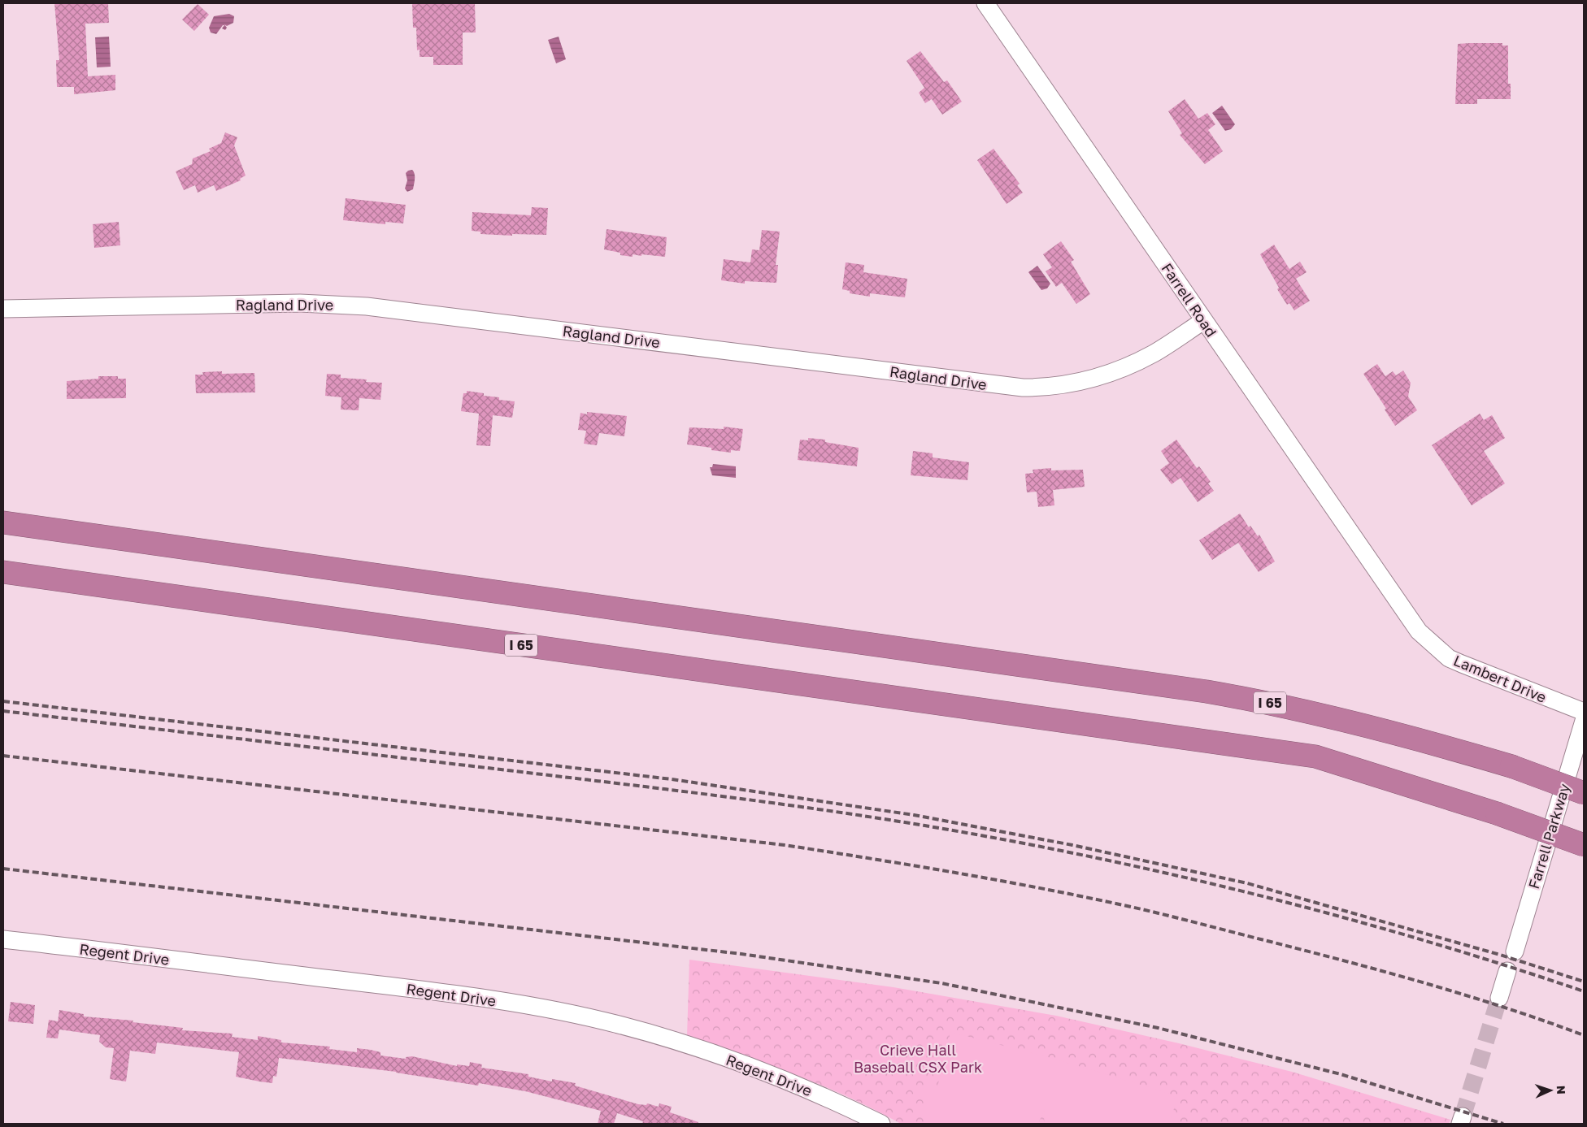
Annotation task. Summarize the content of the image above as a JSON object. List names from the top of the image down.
{
  "streets": {
    "highway": ["I 65"],
    "street": [
      "Farrell Road",
      "Ragland Drive",
      "Lambert Drive",
      "Farrell Parkway",
      "Regent Drive"
    ]
  },
  "crossings": [
    ["Farrell Road", "Ragland Drive"],
    ["Farrell Road", "Lambert Drive"]
  ],
  "parks": ["Crieve Hall Baseball CSX Park"],
  "north": "right"
}
